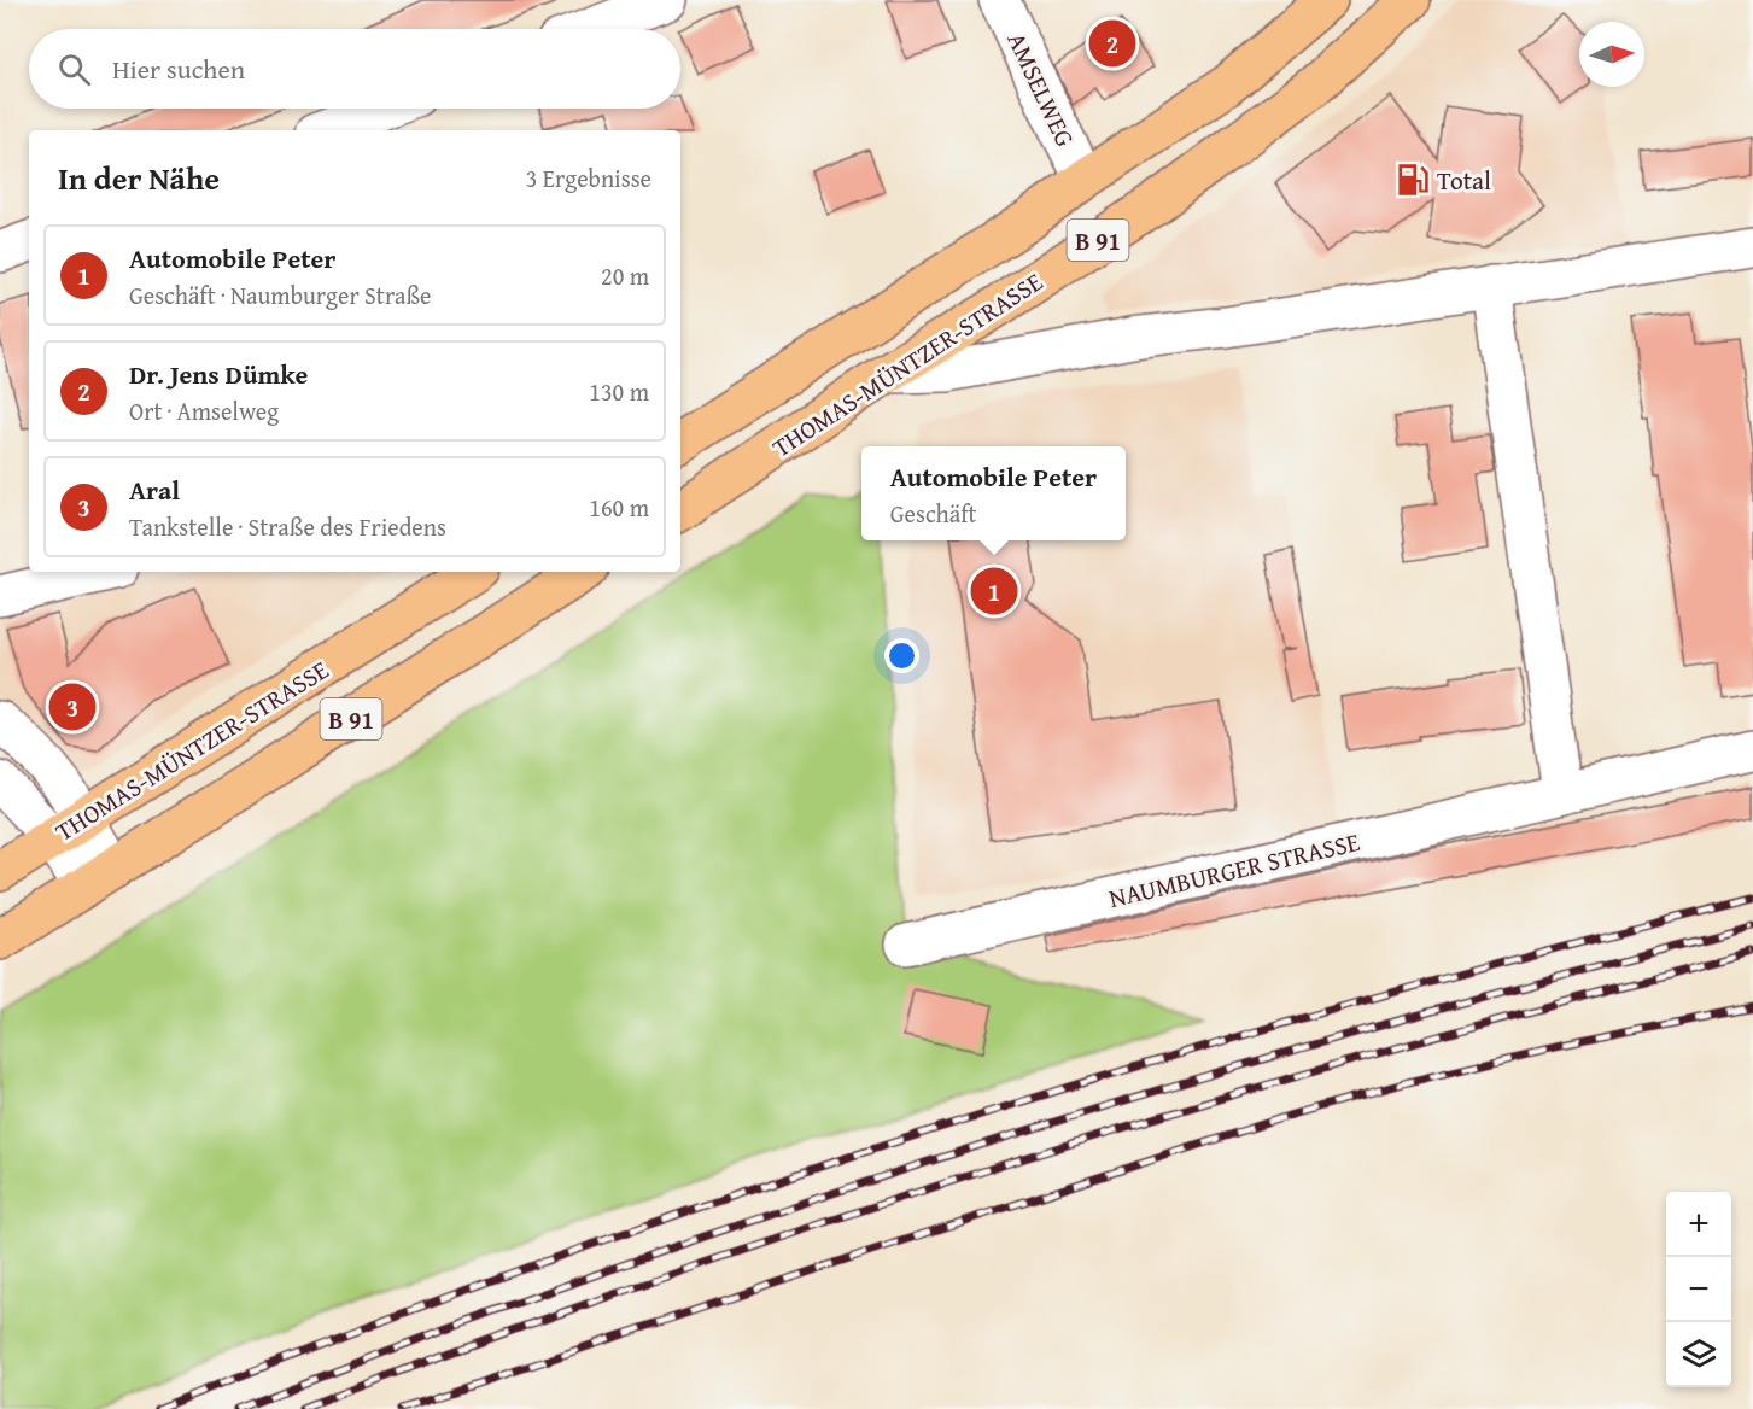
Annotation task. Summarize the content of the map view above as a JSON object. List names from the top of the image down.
{
  "streets": {
    "main road": ["B 91", "THOMAS-MÜNTZER-STRASSE"],
    "street": ["AMSELWEG", "NAUMBURGER STRASSE"]
  },
  "crossings": [
    ["AMSELWEG", "B 91"]
  ],
  "places": {
    "fuel station": ["Total"]
  },
  "north": "right",
  "page": {
    "pins": ["2", "1", "3"],
    "search": "Hier suchen",
    "heading": ["In der Nähe", "3 Ergebnisse"],
    "list": [
      {
        "mark": "1",
        "name": "Automobile Peter",
        "note": "Geschäft · Naumburger Straße",
        "value": "20 m"
      },
      {
        "mark": "2",
        "name": "Dr. Jens Dümke",
        "note": "Ort · Amselweg",
        "value": "130 m"
      },
      {
        "mark": "3",
        "name": "Aral",
        "note": "Tankstelle · Straße des Friedens",
        "value": "160 m"
      }
    ],
    "popup": ["Automobile Peter", "Geschäft"],
    "map_buttons": ["+", "−"]
  }
}
